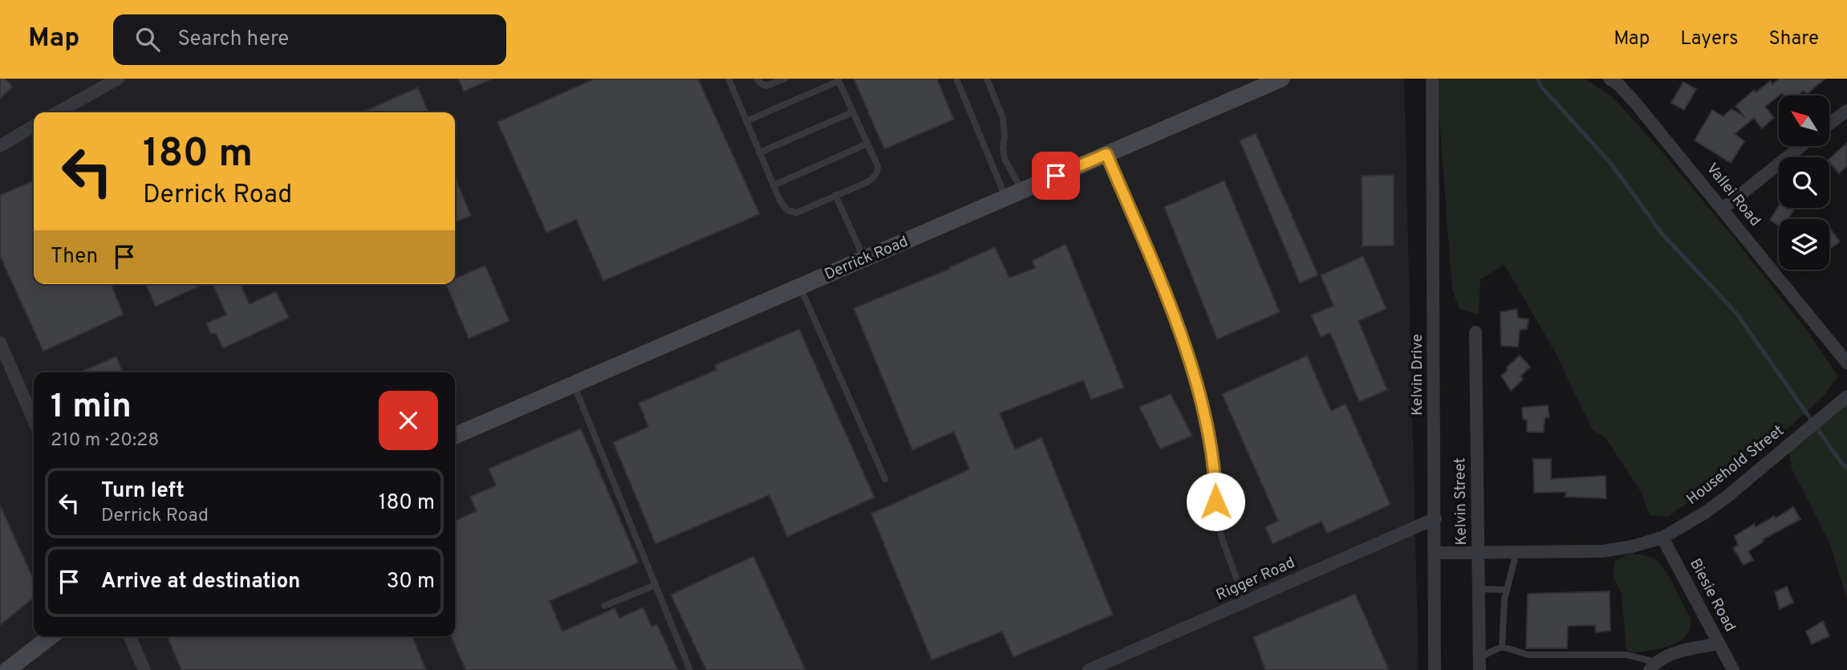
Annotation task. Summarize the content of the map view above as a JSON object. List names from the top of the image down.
{
  "streets": {
    "street": [
      "Vallei Road",
      "Derrick Road",
      "Kelvin Drive",
      "Household Street",
      "Kelvin Street",
      "Rigger Road",
      "Biesie Road"
    ]
  },
  "crossings": [
    ["Kelvin Drive", "Household Street"],
    ["Kelvin Drive", "Rigger Road"],
    ["Household Street", "Kelvin Street"],
    ["Household Street", "Biesie Road"]
  ],
  "north": "top left",
  "page": {
    "header": "Map",
    "search": "Search here",
    "nav": ["Map", "Layers", "Share"],
    "turn": ["180 m", "Derrick Road"],
    "then": "Then",
    "heading": ["1 min", "210 m · 20:28"],
    "list": [
      {
        "name": "Turn left",
        "note": "Derrick Road",
        "value": "180 m"
      },
      {
        "name": "Arrive at destination",
        "value": "30 m"
      }
    ]
  }
}
